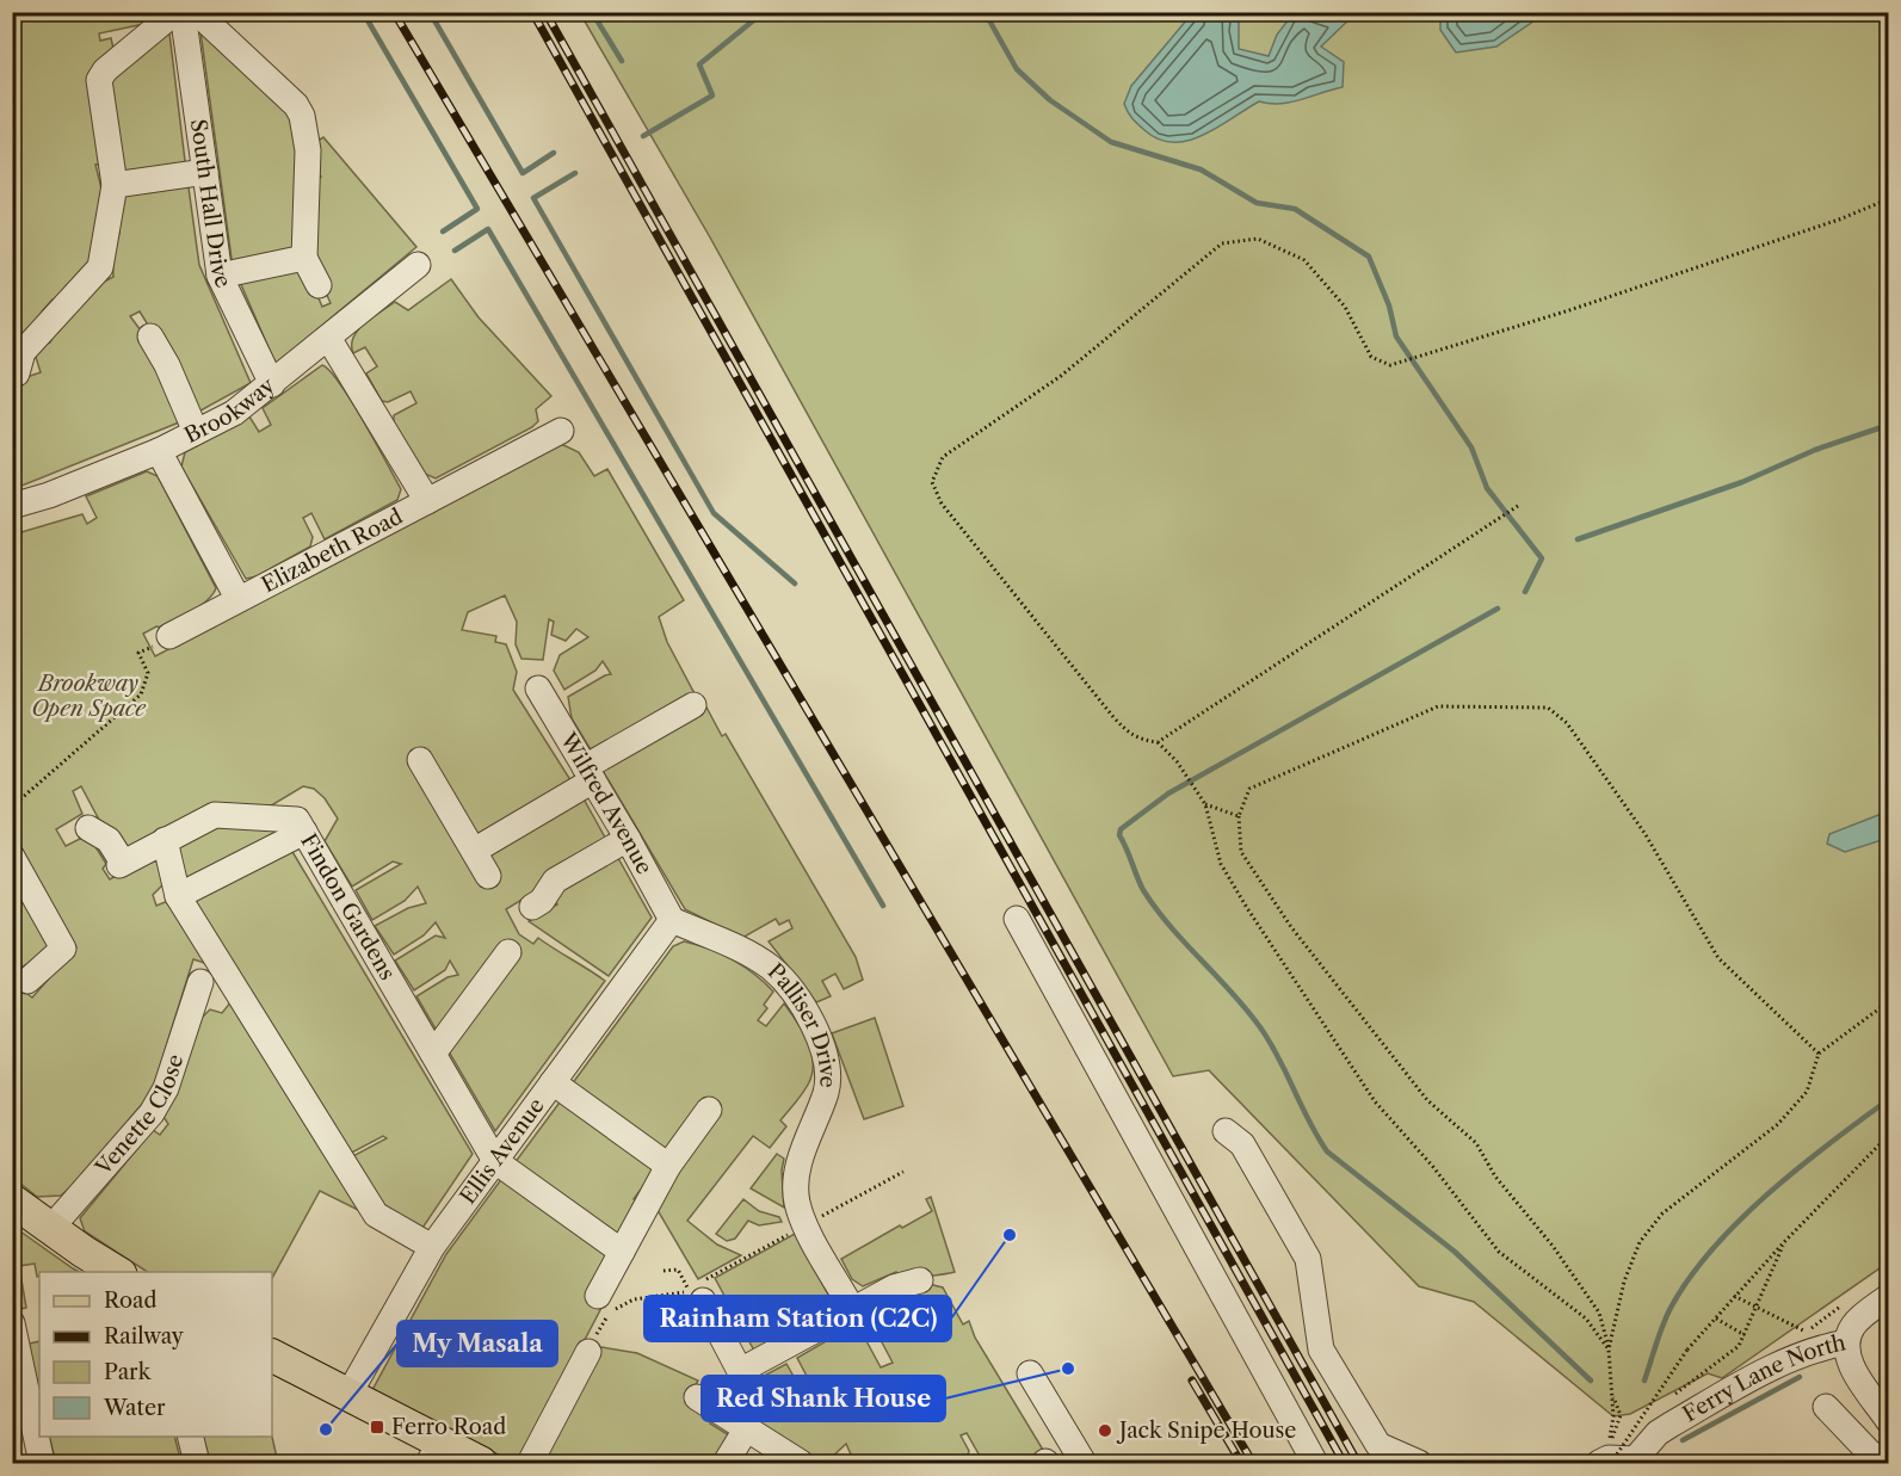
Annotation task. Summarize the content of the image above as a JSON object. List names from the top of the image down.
{
  "streets": {
    "street": [
      "South Hall Drive",
      "Brookway",
      "Elizabeth Road",
      "Wilfred Avenue",
      "Findon Gardens",
      "Palliser Drive",
      "Venette Close",
      "Ellis Avenue",
      "Ferry Lane North"
    ]
  },
  "crossings": [
    ["South Hall Drive", "Brookway"],
    ["Brookway", "Elizabeth Road"],
    ["Wilfred Avenue", "Palliser Drive"],
    ["Wilfred Avenue", "Ellis Avenue"],
    ["Findon Gardens", "Ellis Avenue"],
    ["Palliser Drive", "Ellis Avenue"]
  ],
  "parks": ["Brookway Open Space"],
  "places": {
    "other": [
      "Rainham Station (C2C)",
      "Red Shank House",
      "My Masala",
      "Jack Snipe House"
    ],
    "transit": ["Ferro Road"]
  },
  "legend": [
    "Road",
    "Railway",
    "Park",
    "Water"
  ]
}
